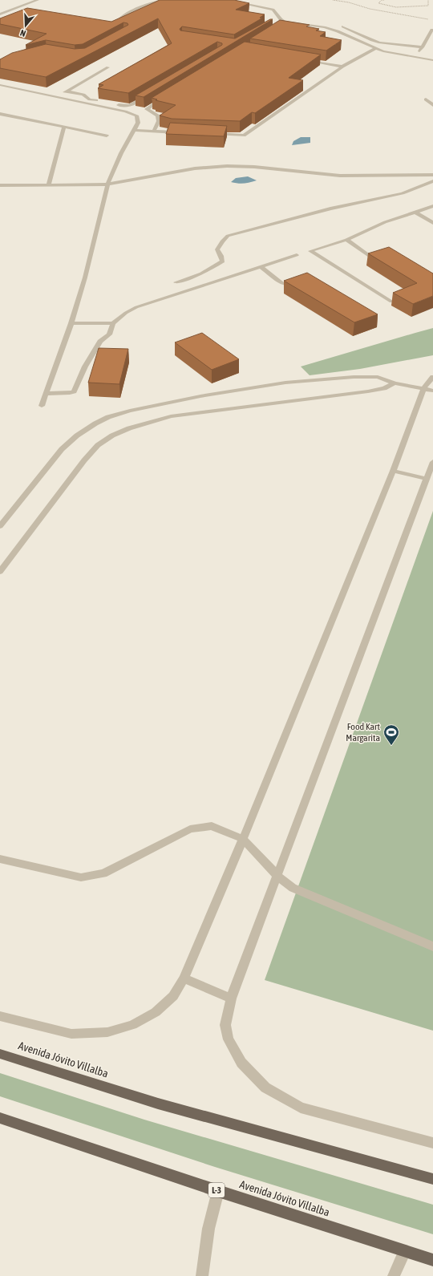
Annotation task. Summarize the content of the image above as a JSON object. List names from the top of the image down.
{
  "streets": {
    "main road": ["Avenida Jóvito Villalba", "L-3"]
  },
  "places": {
    "sports": ["Food Kart Margarita"]
  },
  "north": "bottom"
}
